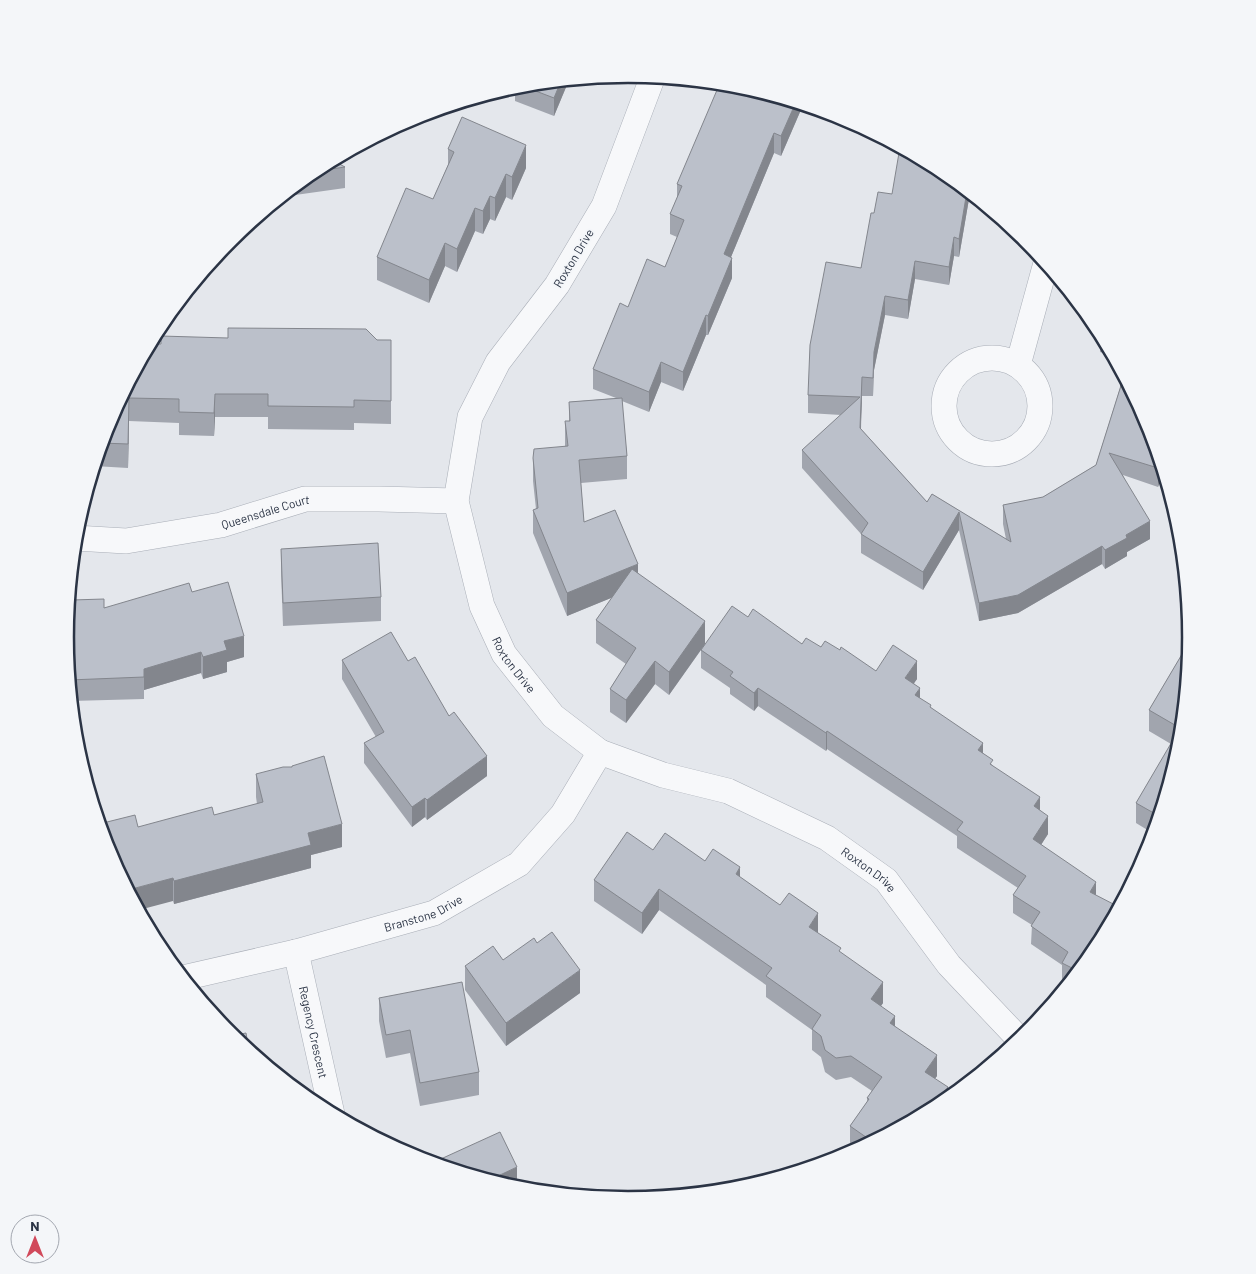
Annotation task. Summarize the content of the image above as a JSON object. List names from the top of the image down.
{
  "streets": {
    "street": [
      "Roxton Drive",
      "Queensdale Court",
      "Branstone Drive",
      "Regency Crescent"
    ]
  },
  "crossings": [
    ["Roxton Drive", "Queensdale Court"],
    ["Roxton Drive", "Branstone Drive"],
    ["Branstone Drive", "Regency Crescent"]
  ],
  "north": "top"
}
